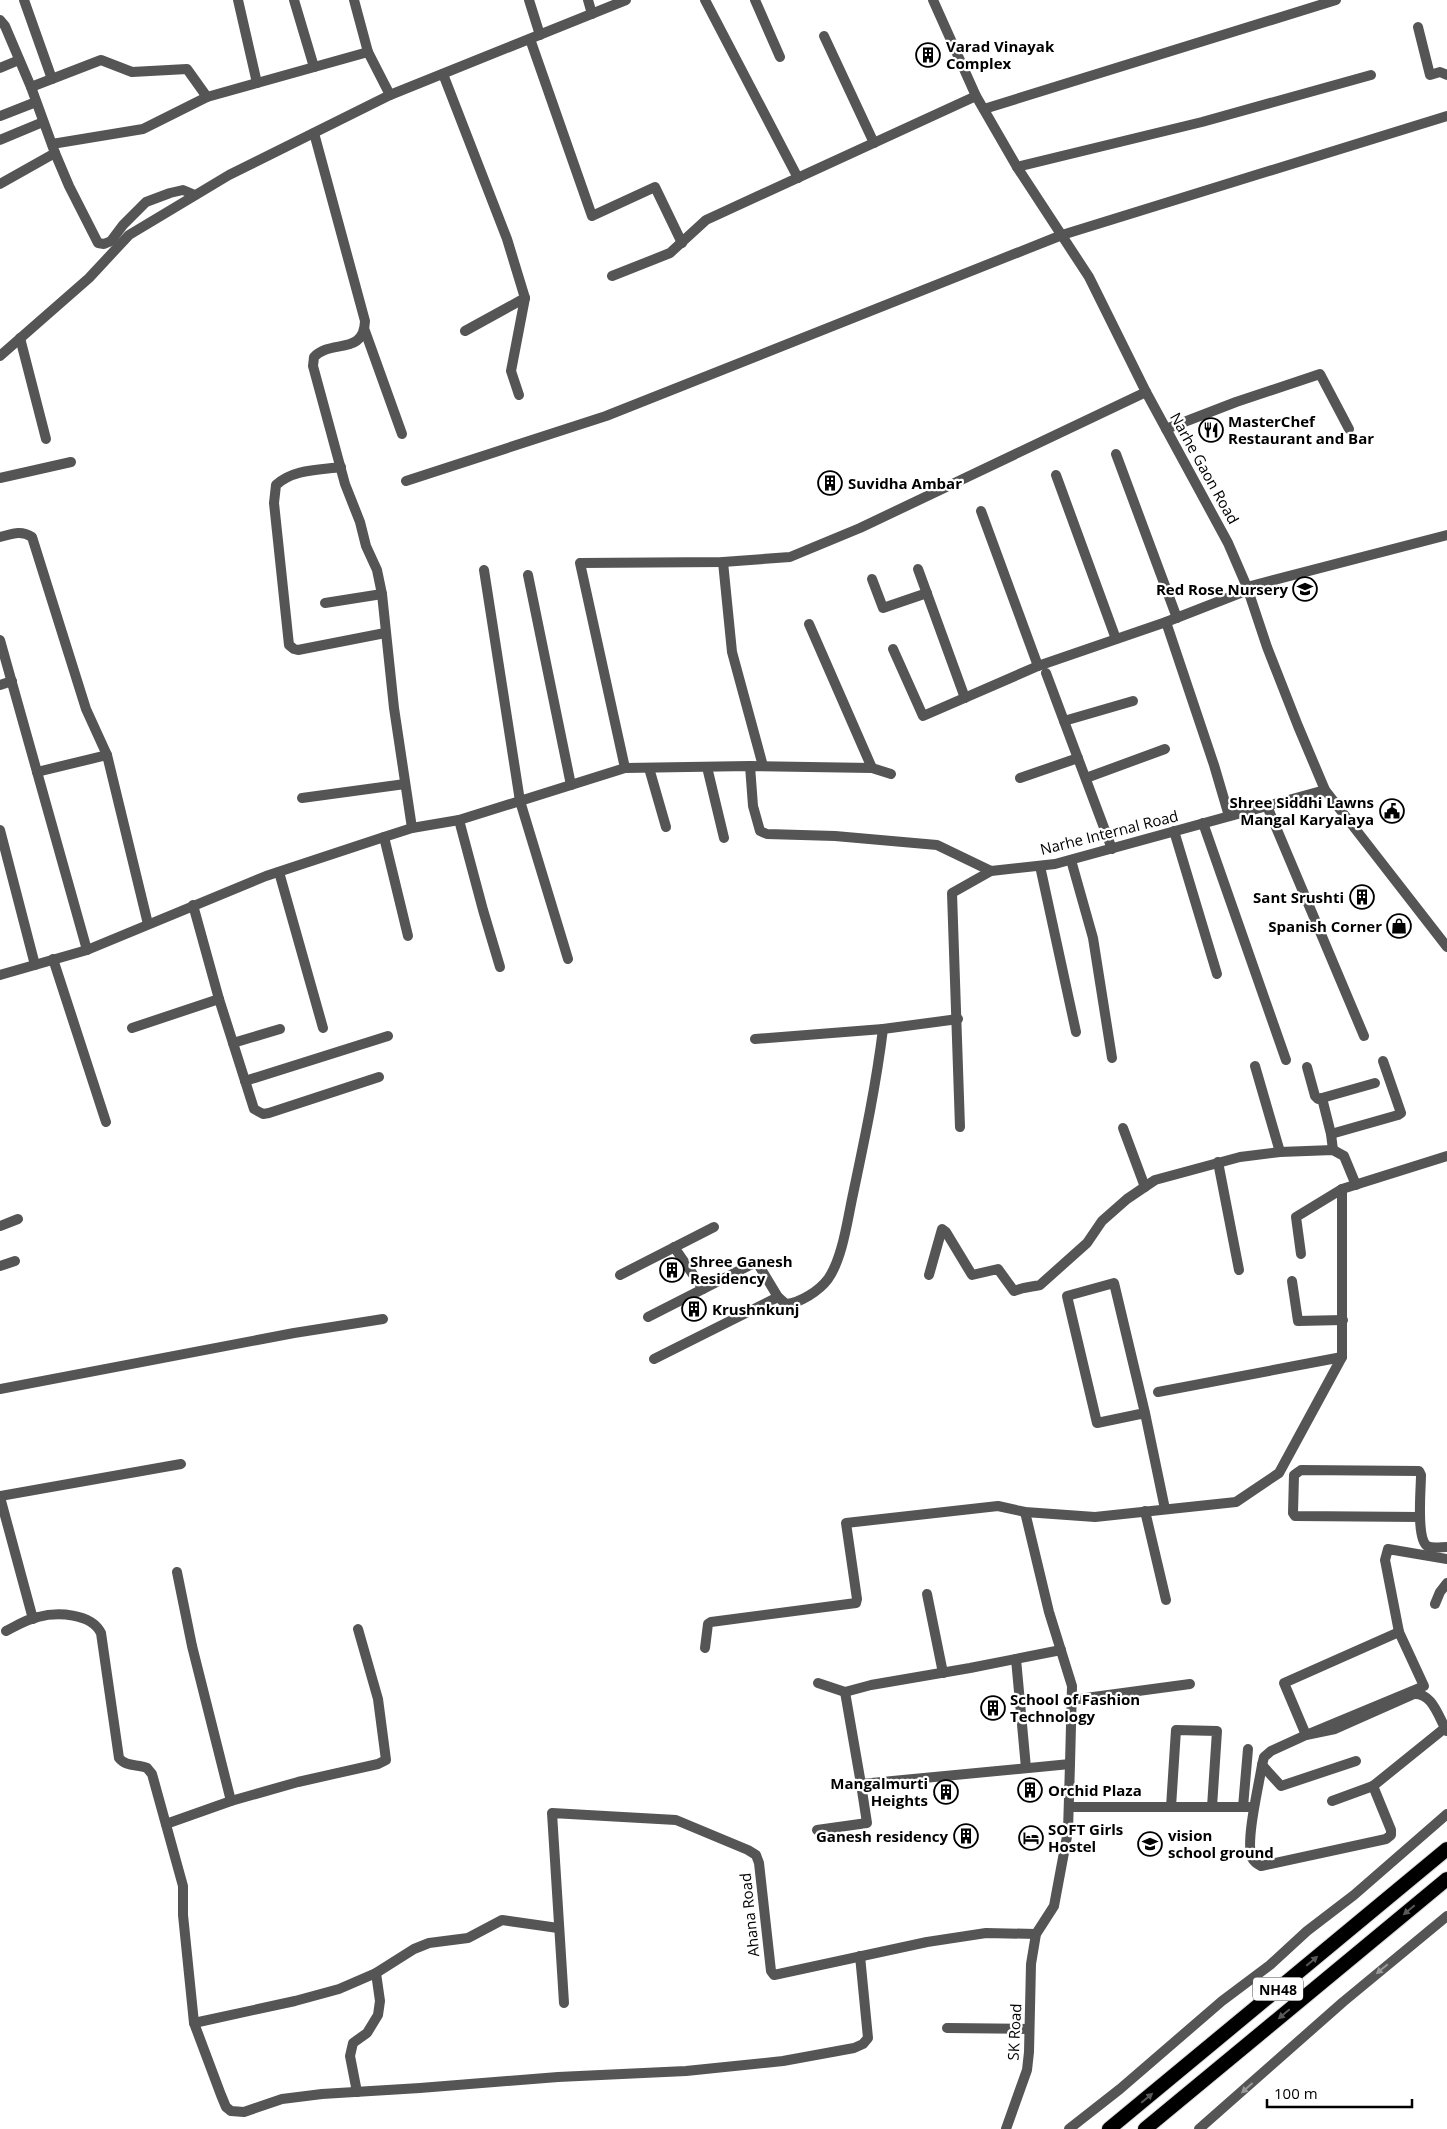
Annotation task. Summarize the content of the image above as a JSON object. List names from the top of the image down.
{
  "streets": {
    "highway": ["NH48"],
    "street": [
      "Narhe Gaon Road",
      "Narhe Internal Road",
      "Ahana Road",
      "SK Road"
    ]
  },
  "crossings": [
    ["Narhe Gaon Road", "Narhe Internal Road"],
    ["Ahana Road", "SK Road"]
  ],
  "places": {
    "building": [
      "Varad Vinayak Complex",
      "Suvidha Ambar",
      "Sant Srushti",
      "Shree Ganesh Residency",
      "Krushnkunj",
      "School of Fashion Technology",
      "Orchid Plaza",
      "Mangalmurti Heights",
      "Ganesh residency"
    ],
    "restaurant": ["MasterChef Restaurant and Bar"],
    "school or university": ["Red Rose Nursery", "vision school ground"],
    "public building": ["Shree Siddhi Lawns Mangal Karyalaya"],
    "shop": ["Spanish Corner"],
    "hotel": ["SOFT Girls Hostel"]
  },
  "scale_bar": "100 m"
}
